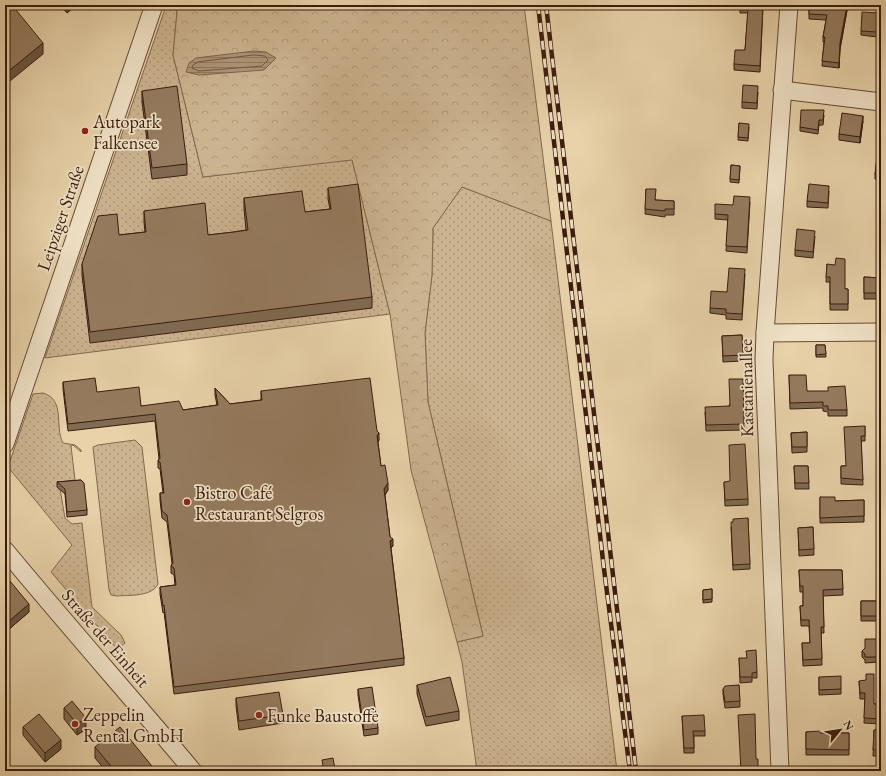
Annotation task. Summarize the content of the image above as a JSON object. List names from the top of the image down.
{
  "streets": {
    "street": ["Leipziger Straße", "Kastanienallee", "Straße der Einheit"]
  },
  "places": [
    "Autopark Falkensee",
    "Bistro Café Restaurant Selgros",
    "Funke Baustoffe",
    "Zeppelin Rental GmbH"
  ],
  "north": "top right"
}
